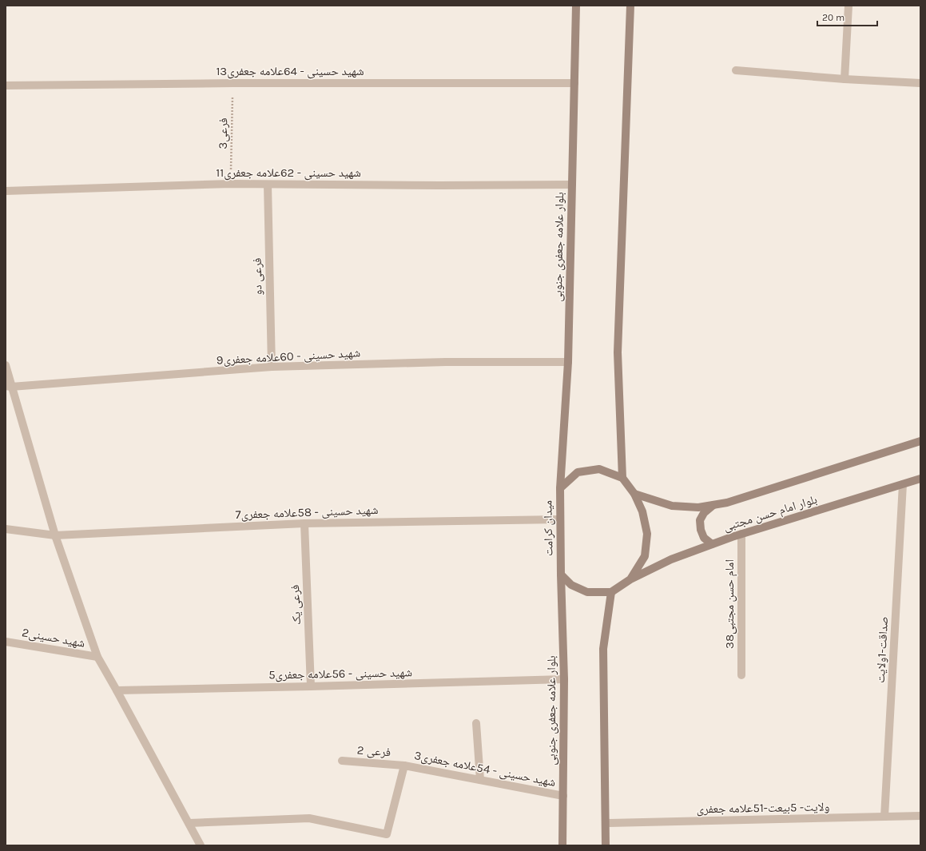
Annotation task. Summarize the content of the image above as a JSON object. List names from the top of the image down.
{
  "streets": {
    "main road": ["بلوار علامه جعفری جنوبی", "بلوار امام حسن مجتبی", "میدان کرامت"],
    "street": [
      "13شهید حسینی - 64علامه جعفری",
      "11شهید حسینی - 62علامه جعفری",
      "فرعی دو",
      "9شهید حسینی - 60علامه جعفری",
      "7شهید حسینی - 58علامه جعفری",
      "38امام حسن مجتبی",
      "فرعی یک",
      "2شهید حسینی",
      "صداقت-1ولایت",
      "5شهید حسینی - 56علامه جعفری",
      "فرعی 2",
      "3شهید حسینی - 54علامه جعفری",
      "ولایت- 5بیعت-51علامه جعفری"
    ],
    "path": ["فرعی3"]
  },
  "crossings": [
    ["13شهید حسینی - 64علامه جعفری", "فرعی3"],
    ["13شهید حسینی - 64علامه جعفری", "بلوار علامه جعفری جنوبی"],
    ["فرعی3", "11شهید حسینی - 62علامه جعفری"],
    ["11شهید حسینی - 62علامه جعفری", "بلوار علامه جعفری جنوبی"],
    ["11شهید حسینی - 62علامه جعفری", "فرعی دو"],
    ["بلوار علامه جعفری جنوبی", "9شهید حسینی - 60علامه جعفری"],
    ["بلوار علامه جعفری جنوبی", "7شهید حسینی - 58علامه جعفری"],
    ["بلوار علامه جعفری جنوبی", "بلوار امام حسن مجتبی"],
    ["بلوار علامه جعفری جنوبی", "میدان کرامت"],
    ["بلوار علامه جعفری جنوبی", "5شهید حسینی - 56علامه جعفری"],
    ["بلوار علامه جعفری جنوبی", "3شهید حسینی - 54علامه جعفری"],
    ["فرعی دو", "9شهید حسینی - 60علامه جعفری"],
    ["7شهید حسینی - 58علامه جعفری", "بلوار امام حسن مجتبی"],
    ["7شهید حسینی - 58علامه جعفری", "میدان کرامت"],
    ["7شهید حسینی - 58علامه جعفری", "فرعی یک"],
    ["بلوار امام حسن مجتبی", "میدان کرامت"],
    ["بلوار امام حسن مجتبی", "38امام حسن مجتبی"],
    ["بلوار امام حسن مجتبی", "صداقت-1ولایت"],
    ["فرعی یک", "5شهید حسینی - 56علامه جعفری"],
    ["صداقت-1ولایت", "ولایت- 5بیعت-51علامه جعفری"],
    ["فرعی 2", "3شهید حسینی - 54علامه جعفری"]
  ],
  "scale_bar": "20 m"
}
